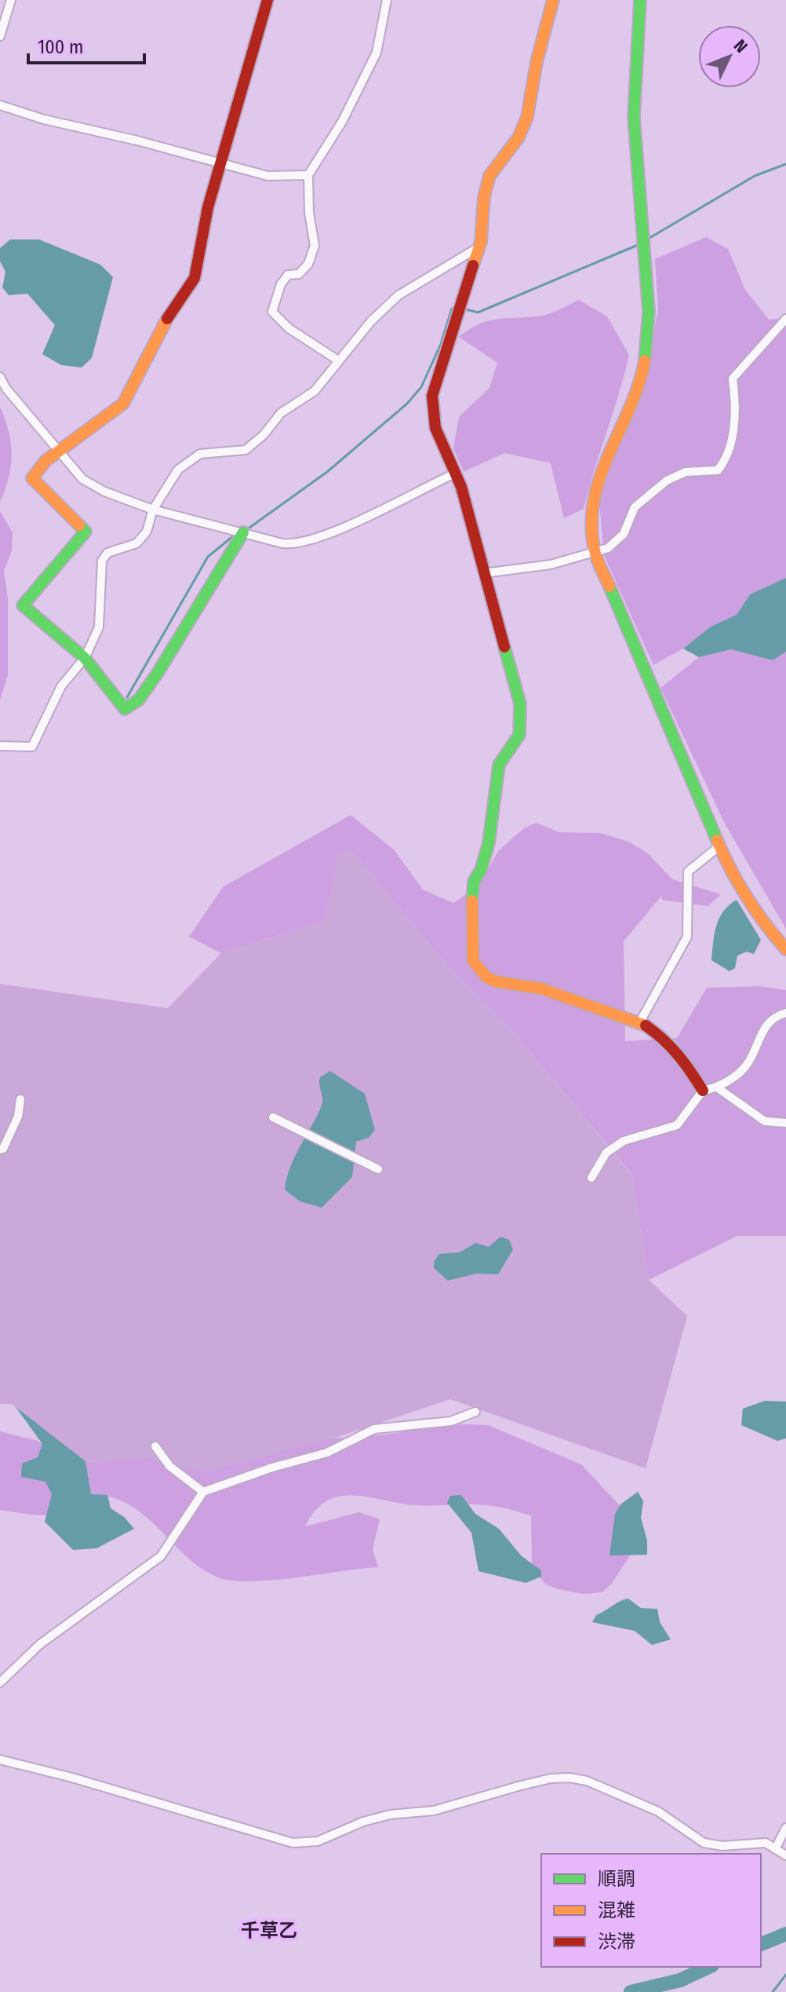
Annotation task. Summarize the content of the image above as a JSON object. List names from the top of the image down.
{
  "districts": ["千草乙"],
  "legend": ["順調", "混雑", "渋滞"],
  "scale_bar": "100 m",
  "north": "top right"
}
